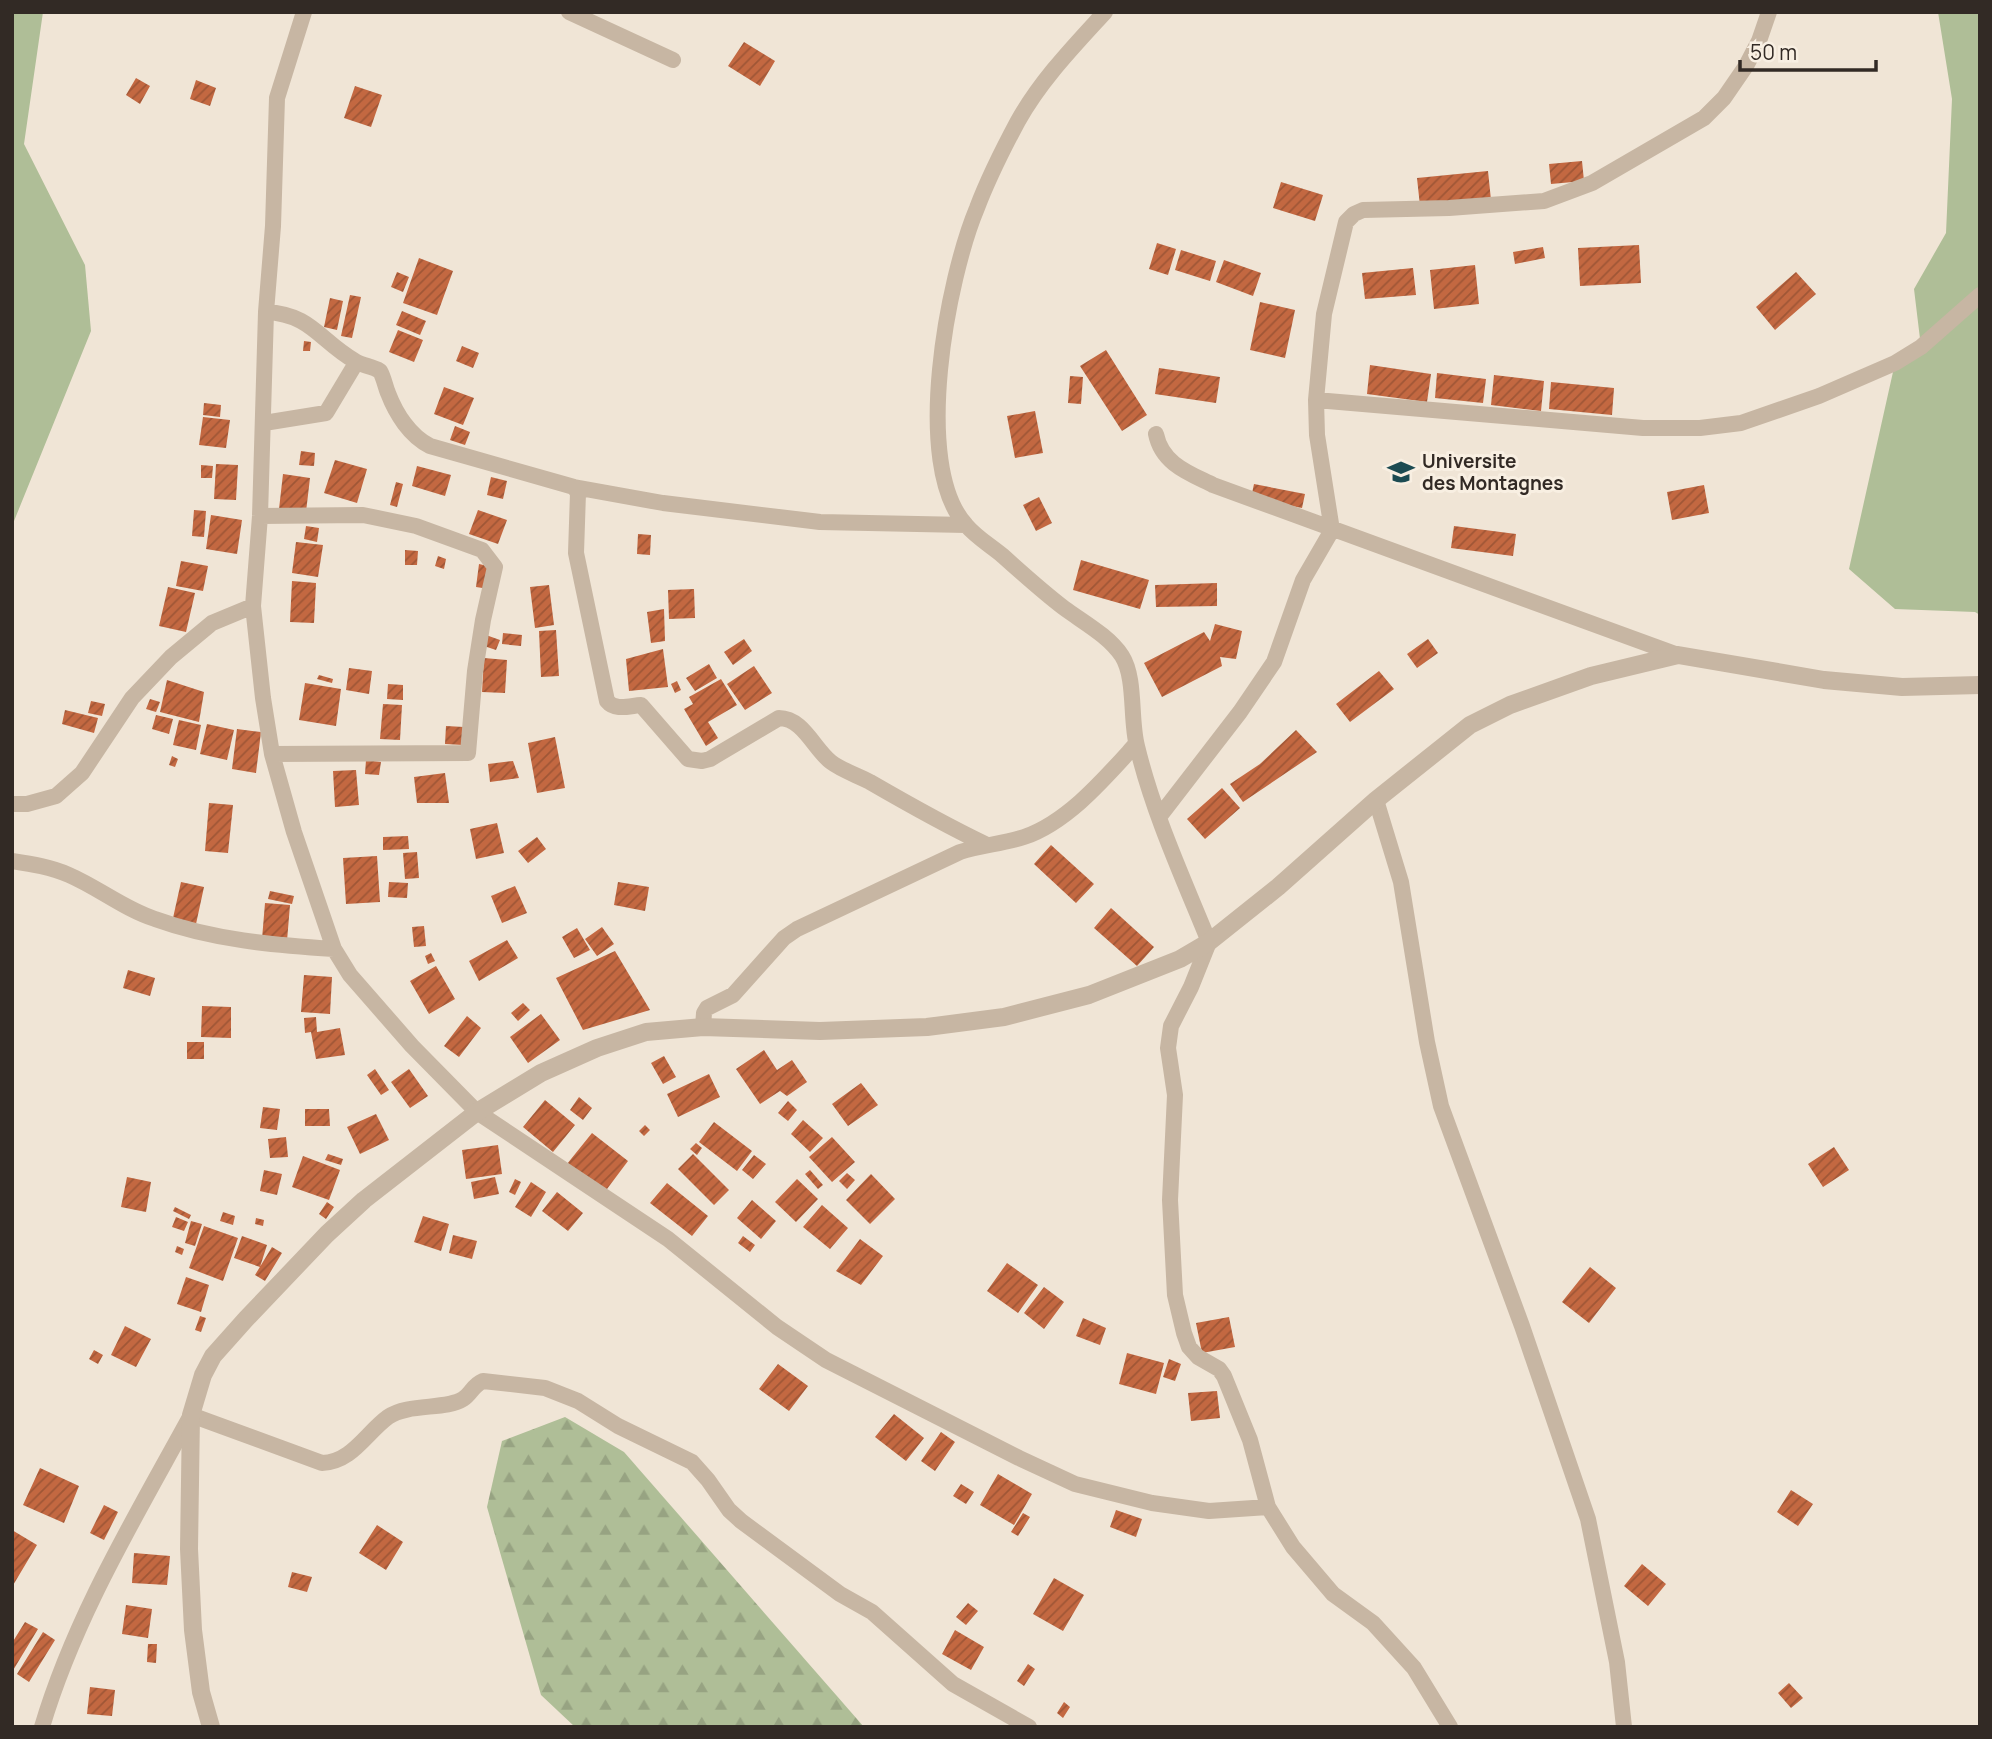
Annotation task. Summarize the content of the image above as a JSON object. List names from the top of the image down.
{
  "places": {
    "school or university": ["Universite des Montagnes"]
  },
  "scale_bar": "50 m"
}
